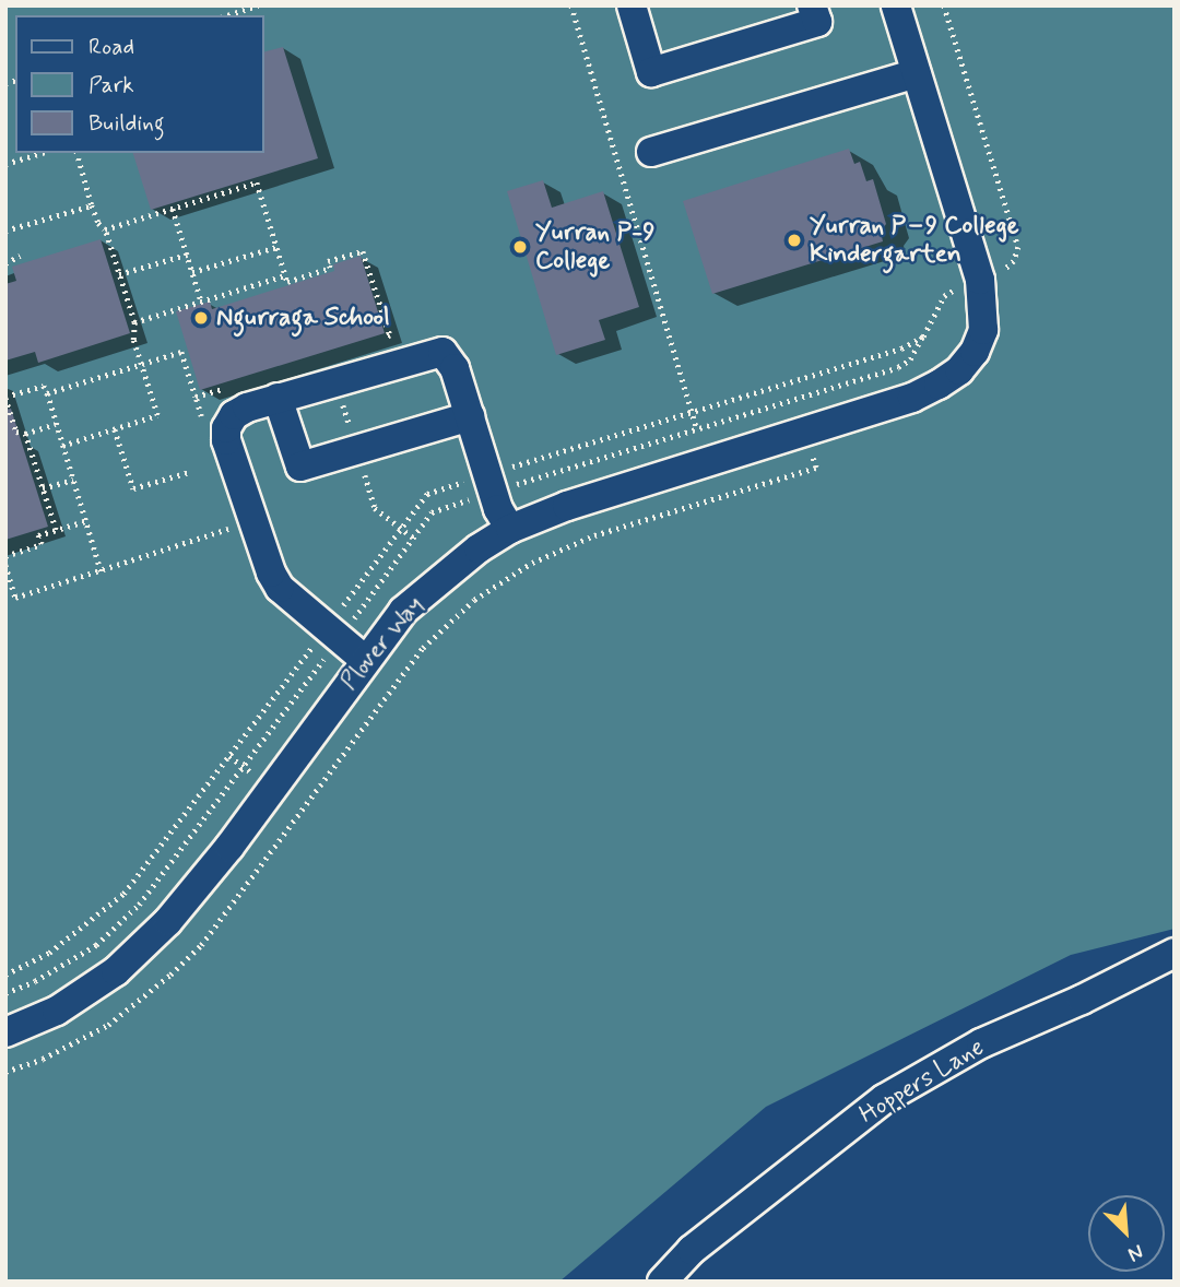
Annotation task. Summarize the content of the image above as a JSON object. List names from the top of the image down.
{
  "streets": {
    "street": ["Plover Way", "Hoppers Lane"]
  },
  "places": ["Yurran P–9 College Kindergarten", "Yurran P-9 College", "Ngurraga School"],
  "legend": ["Road", "Park", "Building"],
  "north": "bottom right"
}
